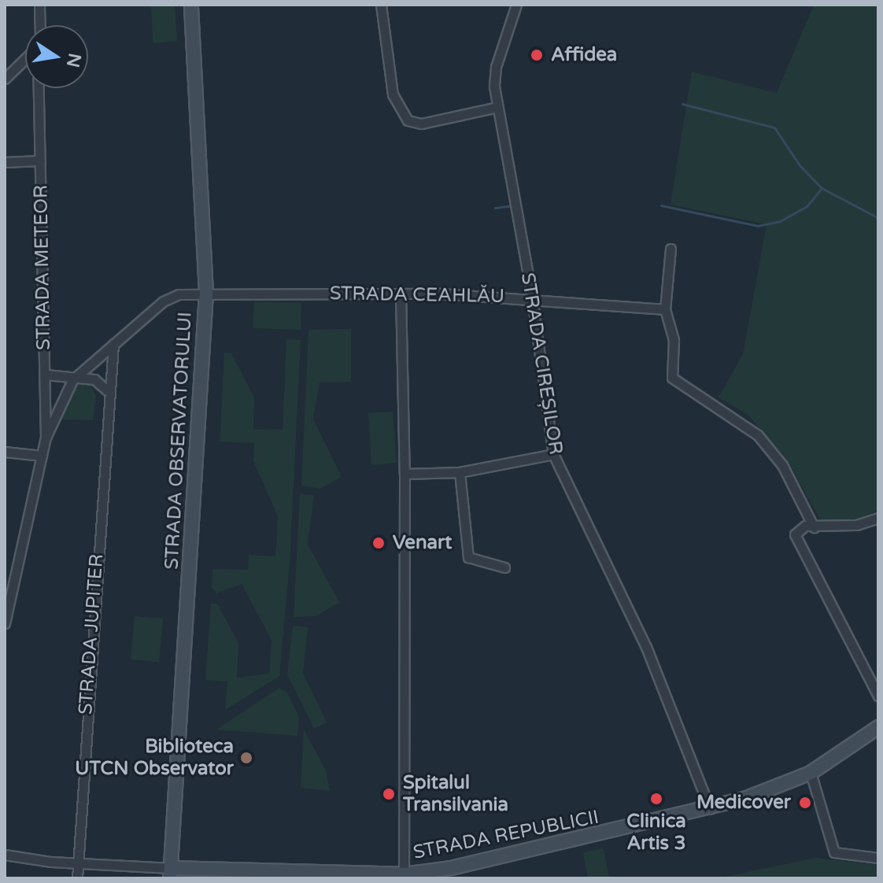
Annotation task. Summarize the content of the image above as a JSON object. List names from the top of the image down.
{
  "streets": {
    "main road": ["STRADA OBSERVATORULUI", "STRADA REPUBLICII"],
    "street": [
      "STRADA METEOR",
      "STRADA CEAHLĂU",
      "STRADA CIREȘILOR",
      "STRADA JUPITER"
    ]
  },
  "crossings": [
    ["STRADA CEAHLĂU", "STRADA CIREȘILOR"],
    ["STRADA CEAHLĂU", "STRADA OBSERVATORULUI"],
    ["STRADA CIREȘILOR", "STRADA REPUBLICII"],
    ["STRADA OBSERVATORULUI", "STRADA REPUBLICII"],
    ["STRADA JUPITER", "STRADA REPUBLICII"]
  ],
  "places": [
    "Affidea",
    "Venart",
    "Biblioteca UTCN Observator",
    "Spitalul Transilvania",
    "Clinica Artis 3",
    "Medicover"
  ],
  "north": "right"
}
